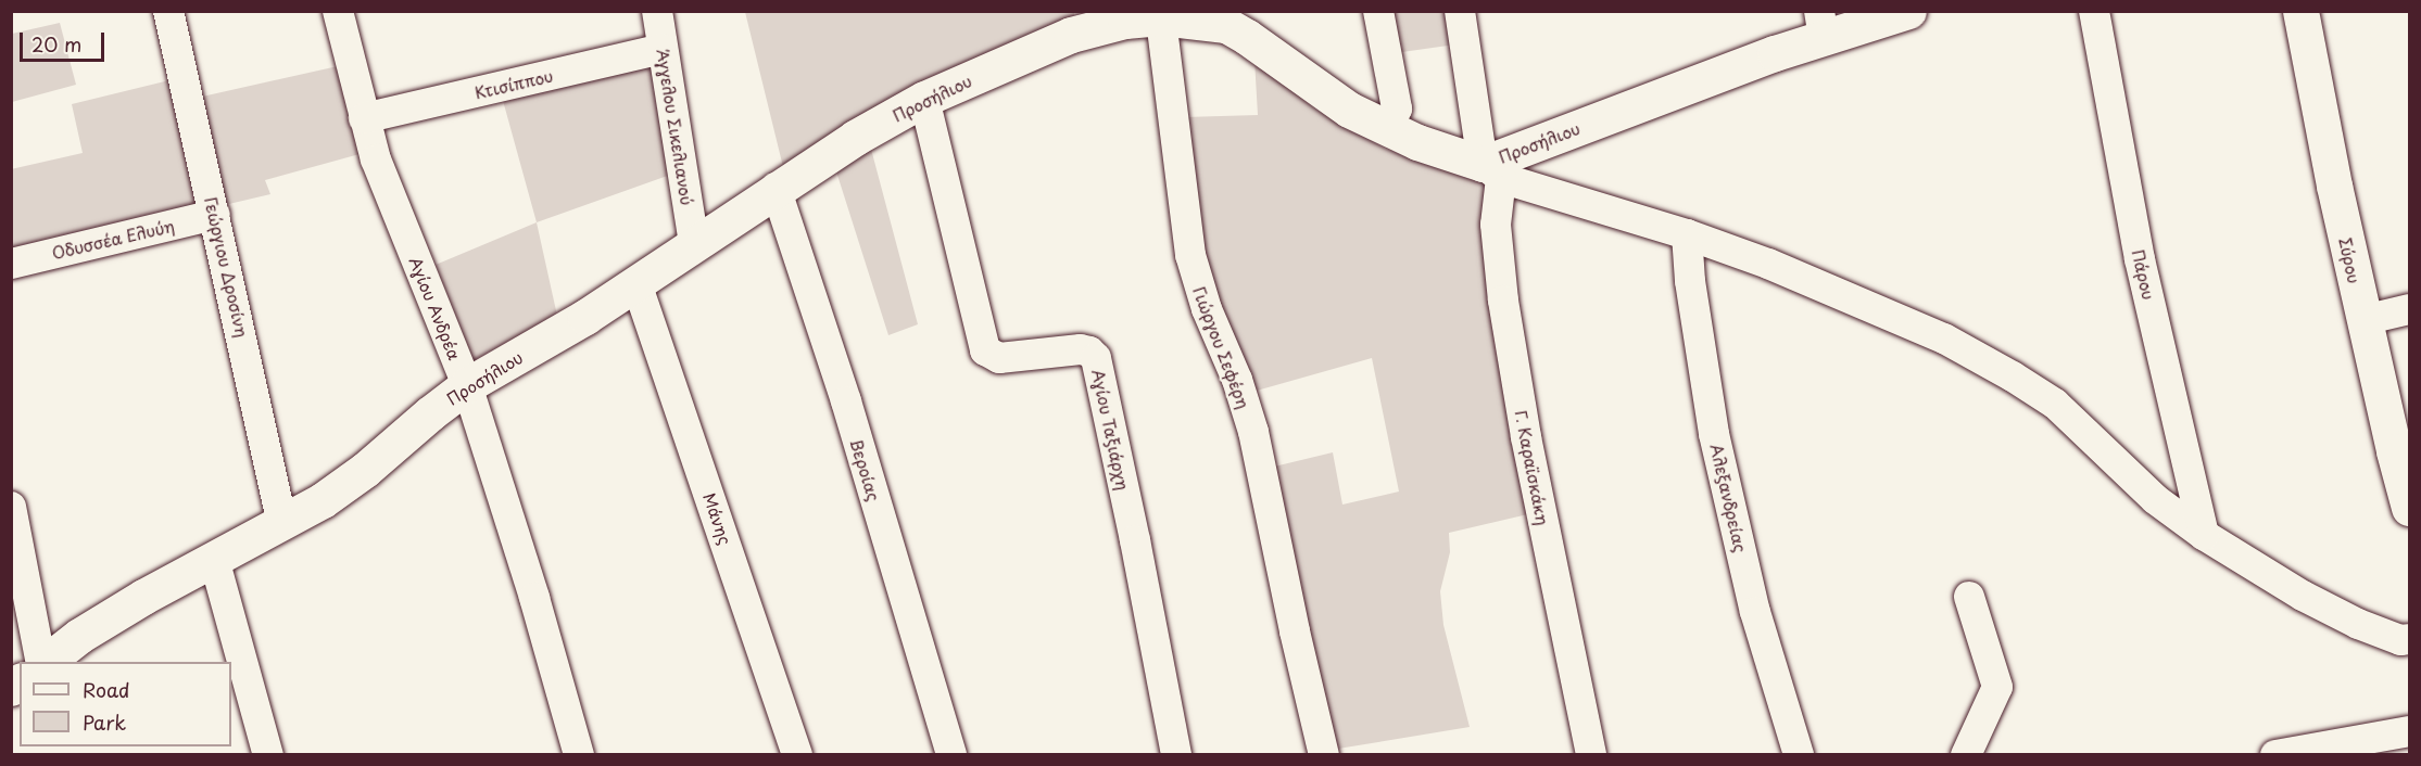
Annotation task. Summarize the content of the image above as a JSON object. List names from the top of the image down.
{
  "streets": {
    "street": [
      "Κτισίππου",
      "Προσήλιου",
      "Άγγελου Σικελιανού",
      "Οδυσσέα Ελυύη",
      "Σύρου",
      "Γεώργιου Δροσίνη",
      "Πάρου",
      "Αγίου Ανδρέα",
      "Γιώργου Σεφέρη",
      "Αγίου Ταξιάρχη",
      "Γ. Καραϊσκάκη",
      "Βεροίας",
      "Αλεξανδρείας",
      "Μάνης"
    ]
  },
  "crossings": [
    ["Κτισίππου", "Άγγελου Σικελιανού"],
    ["Κτισίππου", "Αγίου Ανδρέα"],
    ["Προσήλιου", "Άγγελου Σικελιανού"],
    ["Προσήλιου", "Γεώργιου Δροσίνη"],
    ["Προσήλιου", "Αγίου Ανδρέα"],
    ["Προσήλιου", "Γιώργου Σεφέρη"],
    ["Προσήλιου", "Αγίου Ταξιάρχη"],
    ["Προσήλιου", "Γ. Καραϊσκάκη"],
    ["Προσήλιου", "Βεροίας"],
    ["Προσήλιου", "Μάνης"],
    ["Οδυσσέα Ελυύη", "Γεώργιου Δροσίνη"]
  ],
  "legend": ["Road", "Park"],
  "scale_bar": "20 m"
}
